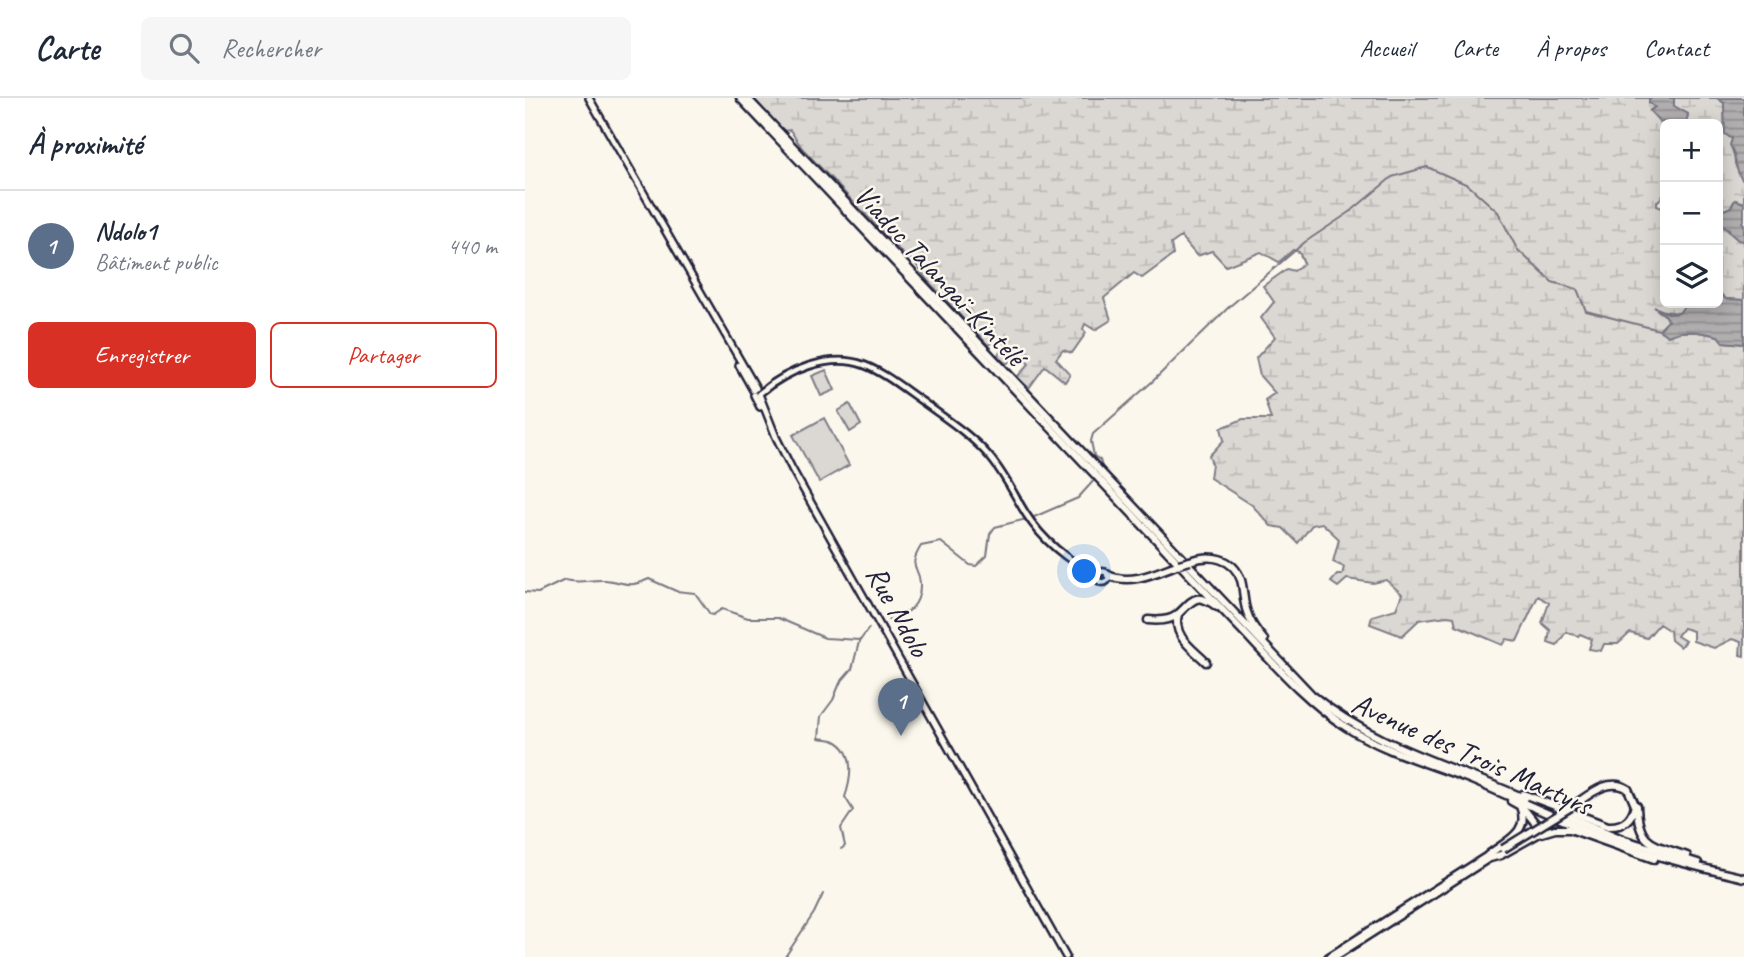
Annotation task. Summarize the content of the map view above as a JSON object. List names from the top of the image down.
{
  "streets": {
    "highway": ["Viaduc Talangaï-Kintélé", "Avenue des Trois Martyrs"],
    "main road": ["Rue Ndolo"]
  },
  "crossings": [
    ["Viaduc Talangaï-Kintélé", "Avenue des Trois Martyrs"]
  ],
  "page": {
    "header": "Carte",
    "search": "Rechercher",
    "nav": [
      "Accueil",
      "Carte",
      "À propos",
      "Contact"
    ],
    "heading": "À proximité",
    "map_buttons": ["+", "−"],
    "list": [
      {
        "mark": "1",
        "name": "Ndolo1",
        "note": "Bâtiment public",
        "value": "440 m"
      }
    ],
    "buttons": ["Enregistrer", "Partager"],
    "pins": "1"
  }
}
